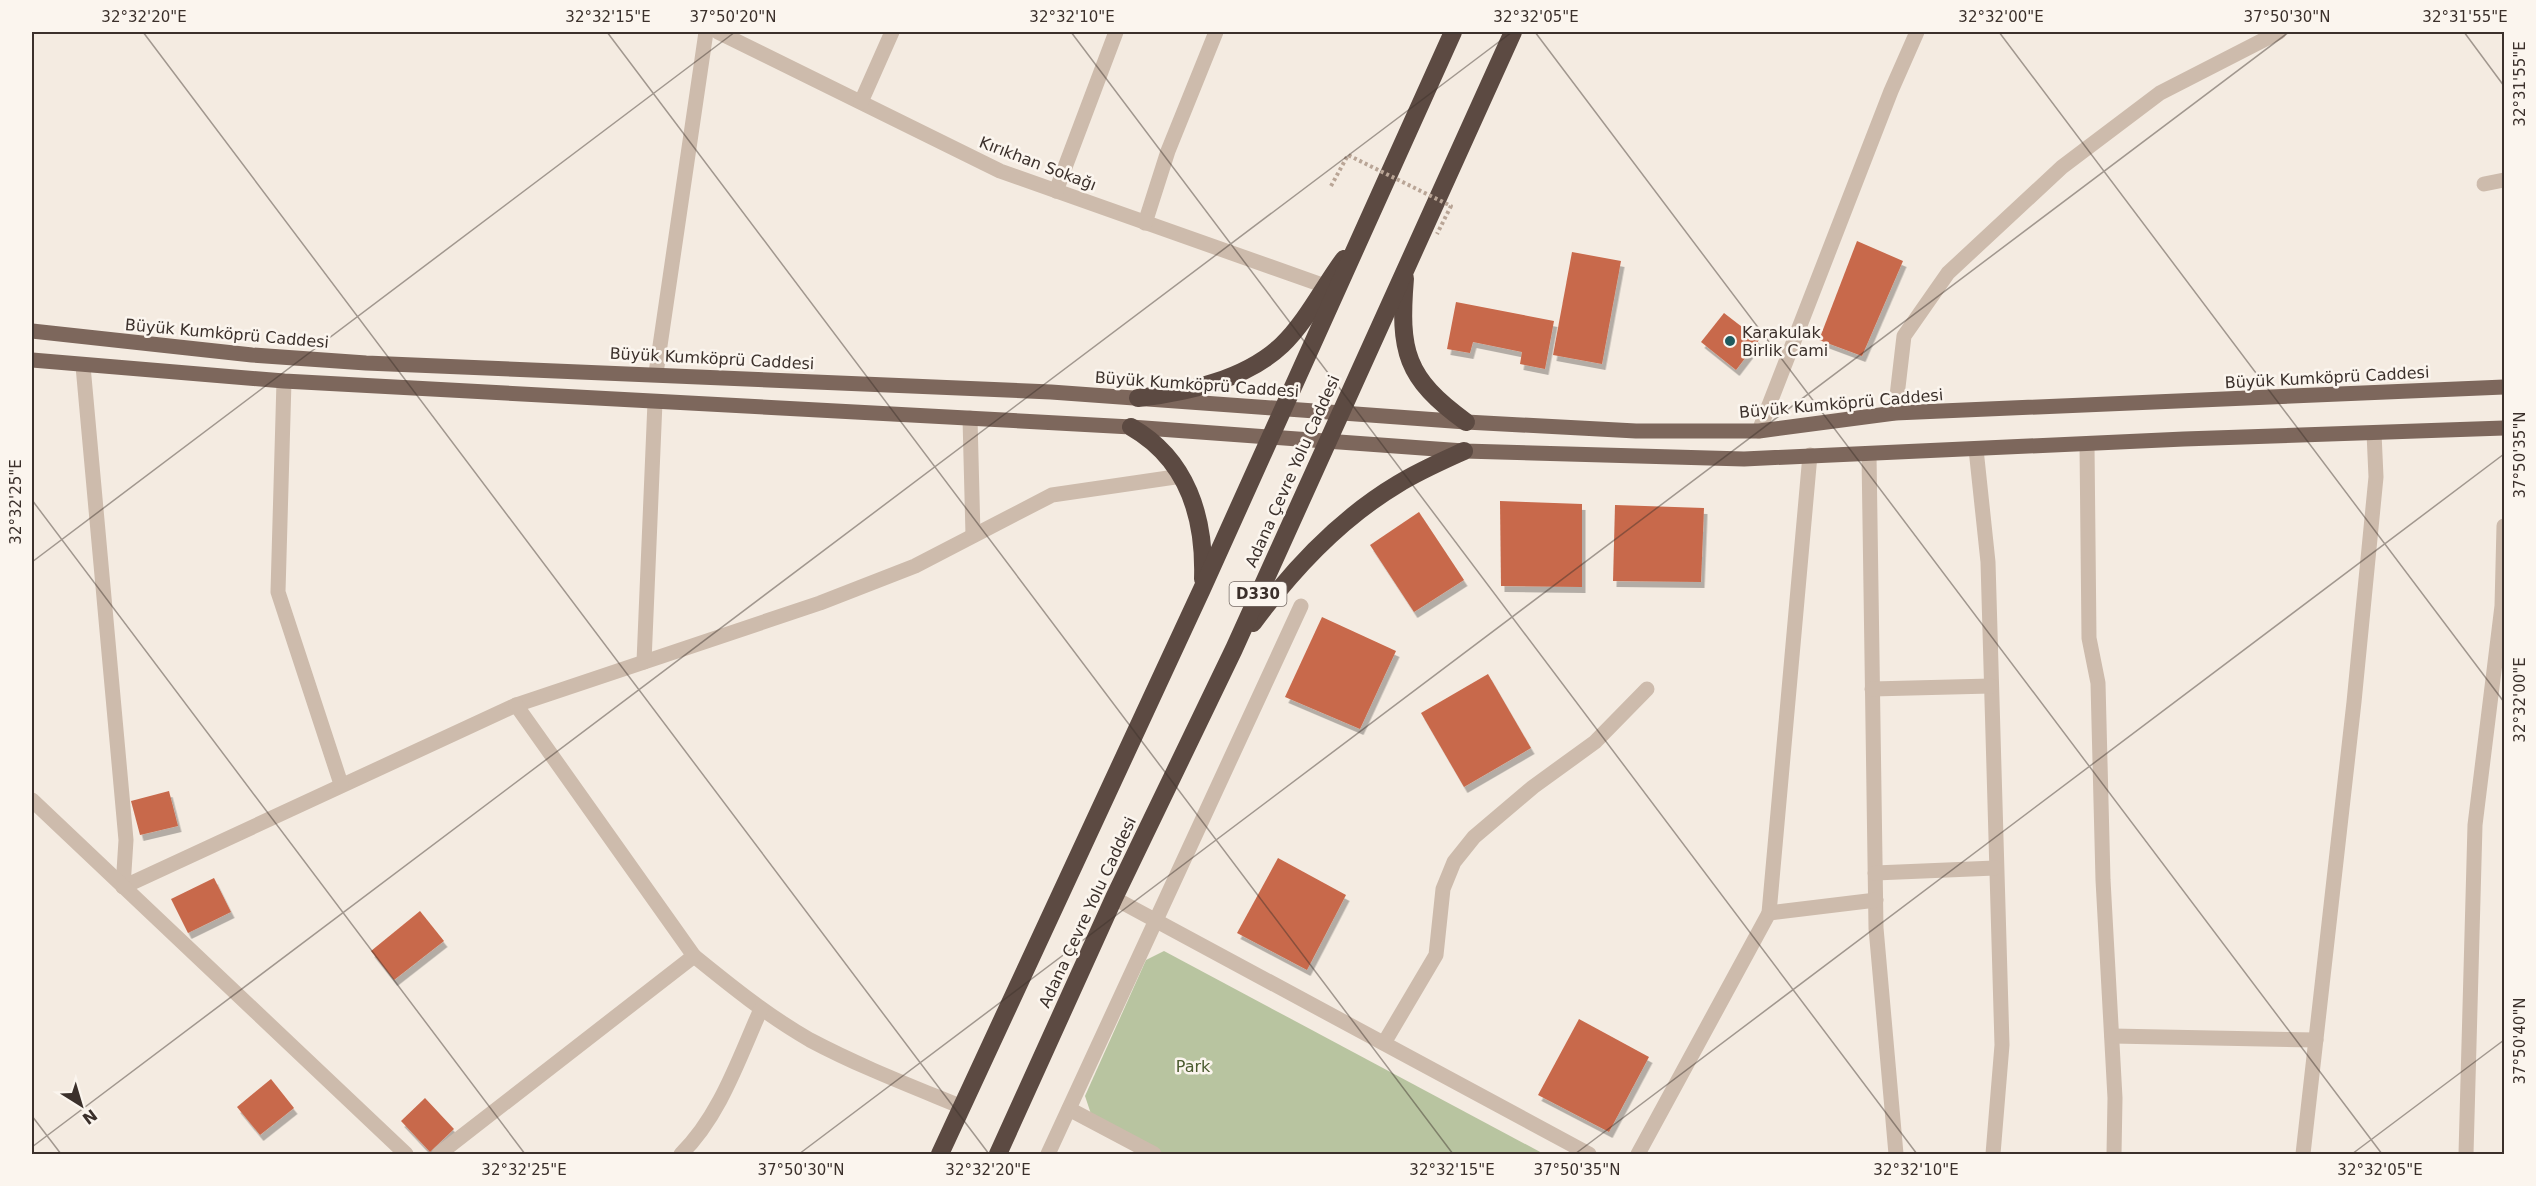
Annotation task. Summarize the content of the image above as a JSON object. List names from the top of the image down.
{
  "streets": {
    "highway": ["Adana Çevre Yolu Caddesi", "D330"],
    "main road": ["Büyük Kumköprü Caddesi"],
    "street": ["Kırıkhan Sokağı"]
  },
  "crossings": [
    ["Büyük Kumköprü Caddesi", "Adana Çevre Yolu Caddesi"]
  ],
  "parks": ["Park"],
  "places": ["Karakulak Birlik Cami"],
  "north": "bottom right",
  "coordinates": [
    "32°32'20\"E",
    "32°32'15\"E",
    "37°50'20\"N",
    "32°32'10\"E",
    "32°32'05\"E",
    "32°32'00\"E",
    "37°50'30\"N",
    "32°31'55\"E",
    "37°50'35\"N",
    "32°32'25\"E",
    "37°50'40\"N"
  ]
}
